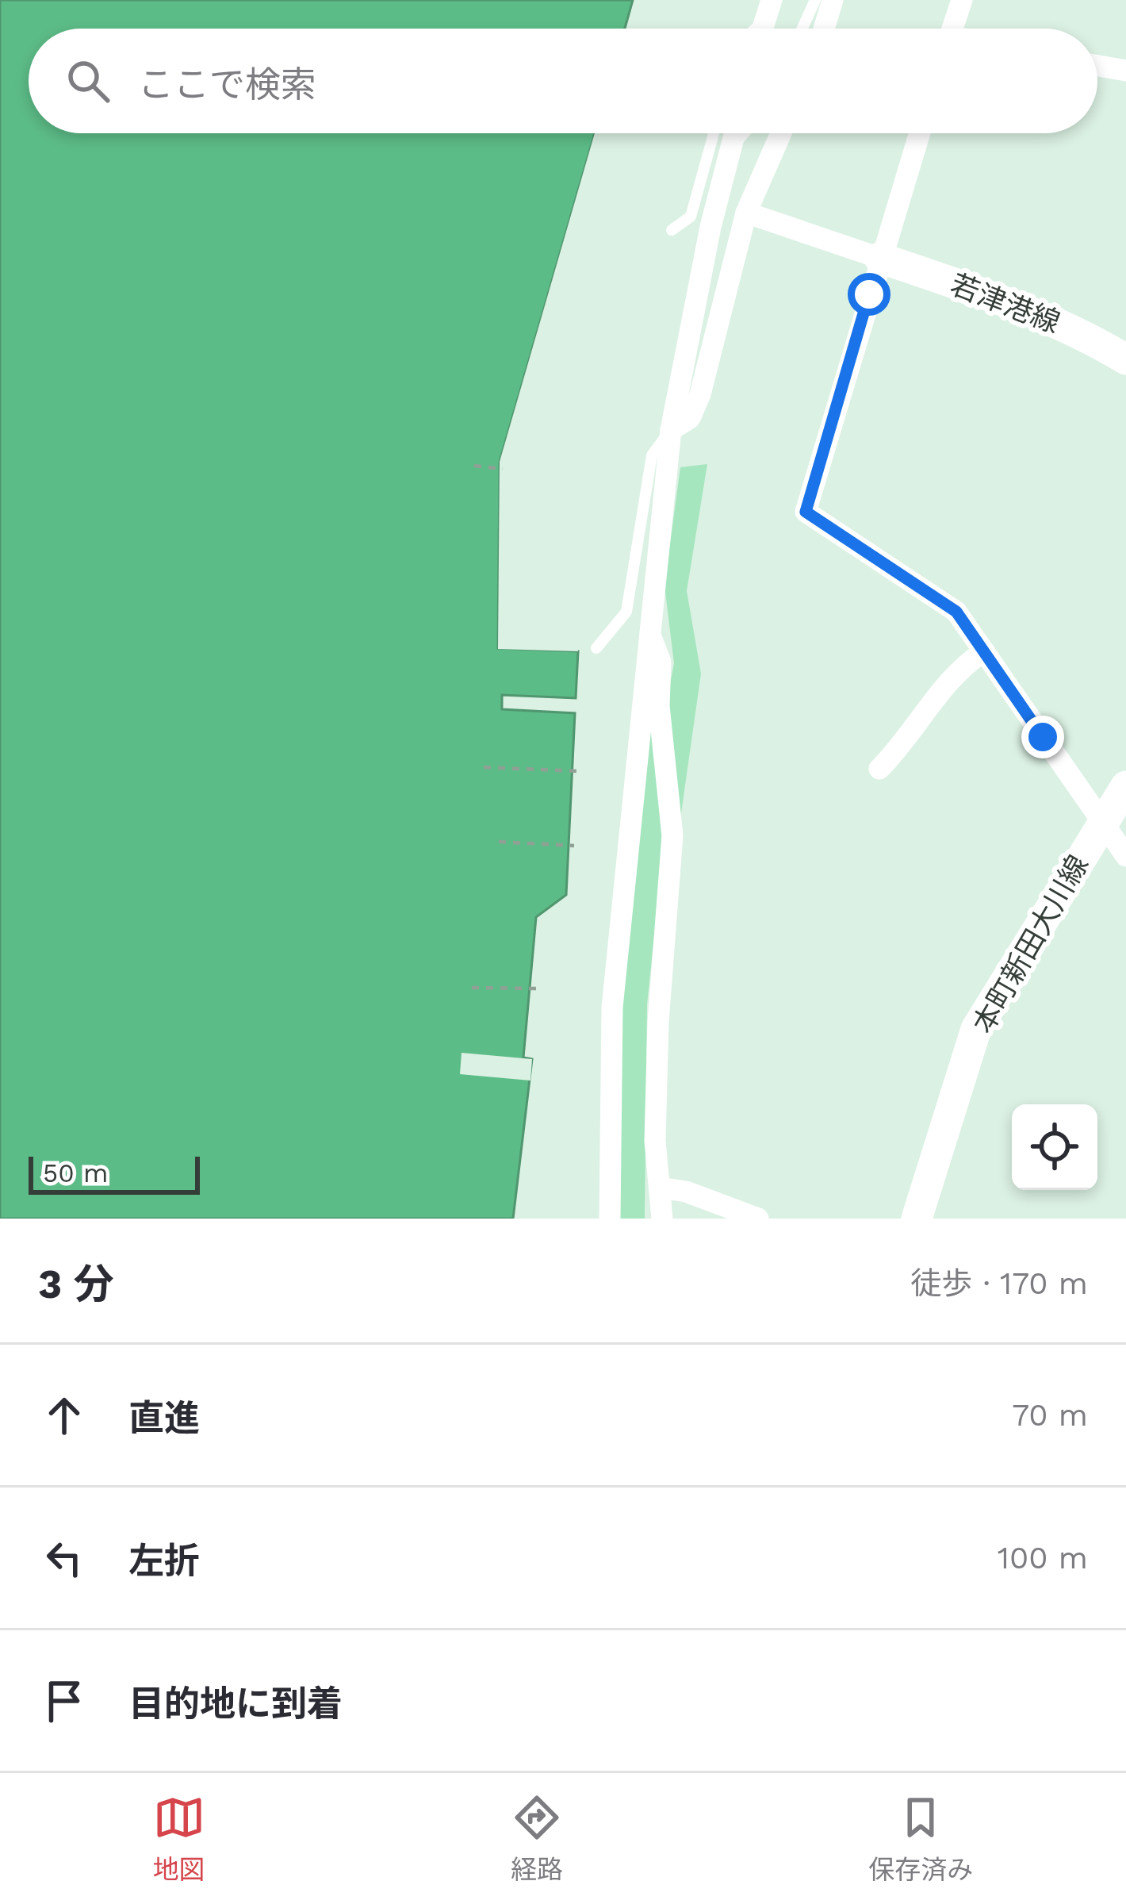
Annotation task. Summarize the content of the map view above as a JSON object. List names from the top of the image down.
{
  "streets": {
    "main road": ["若津港線", "本町新田大川線"]
  },
  "scale_bar": "50 m",
  "page": {
    "search": "ここで検索",
    "scale": "50 m",
    "heading": ["3 分", "徒歩 · 170 m"],
    "list": [
      ["直進", "70 m"],
      ["左折", "100 m"],
      "目的地に到着"
    ],
    "nav": ["地図", "経路", "保存済み"]
  }
}
